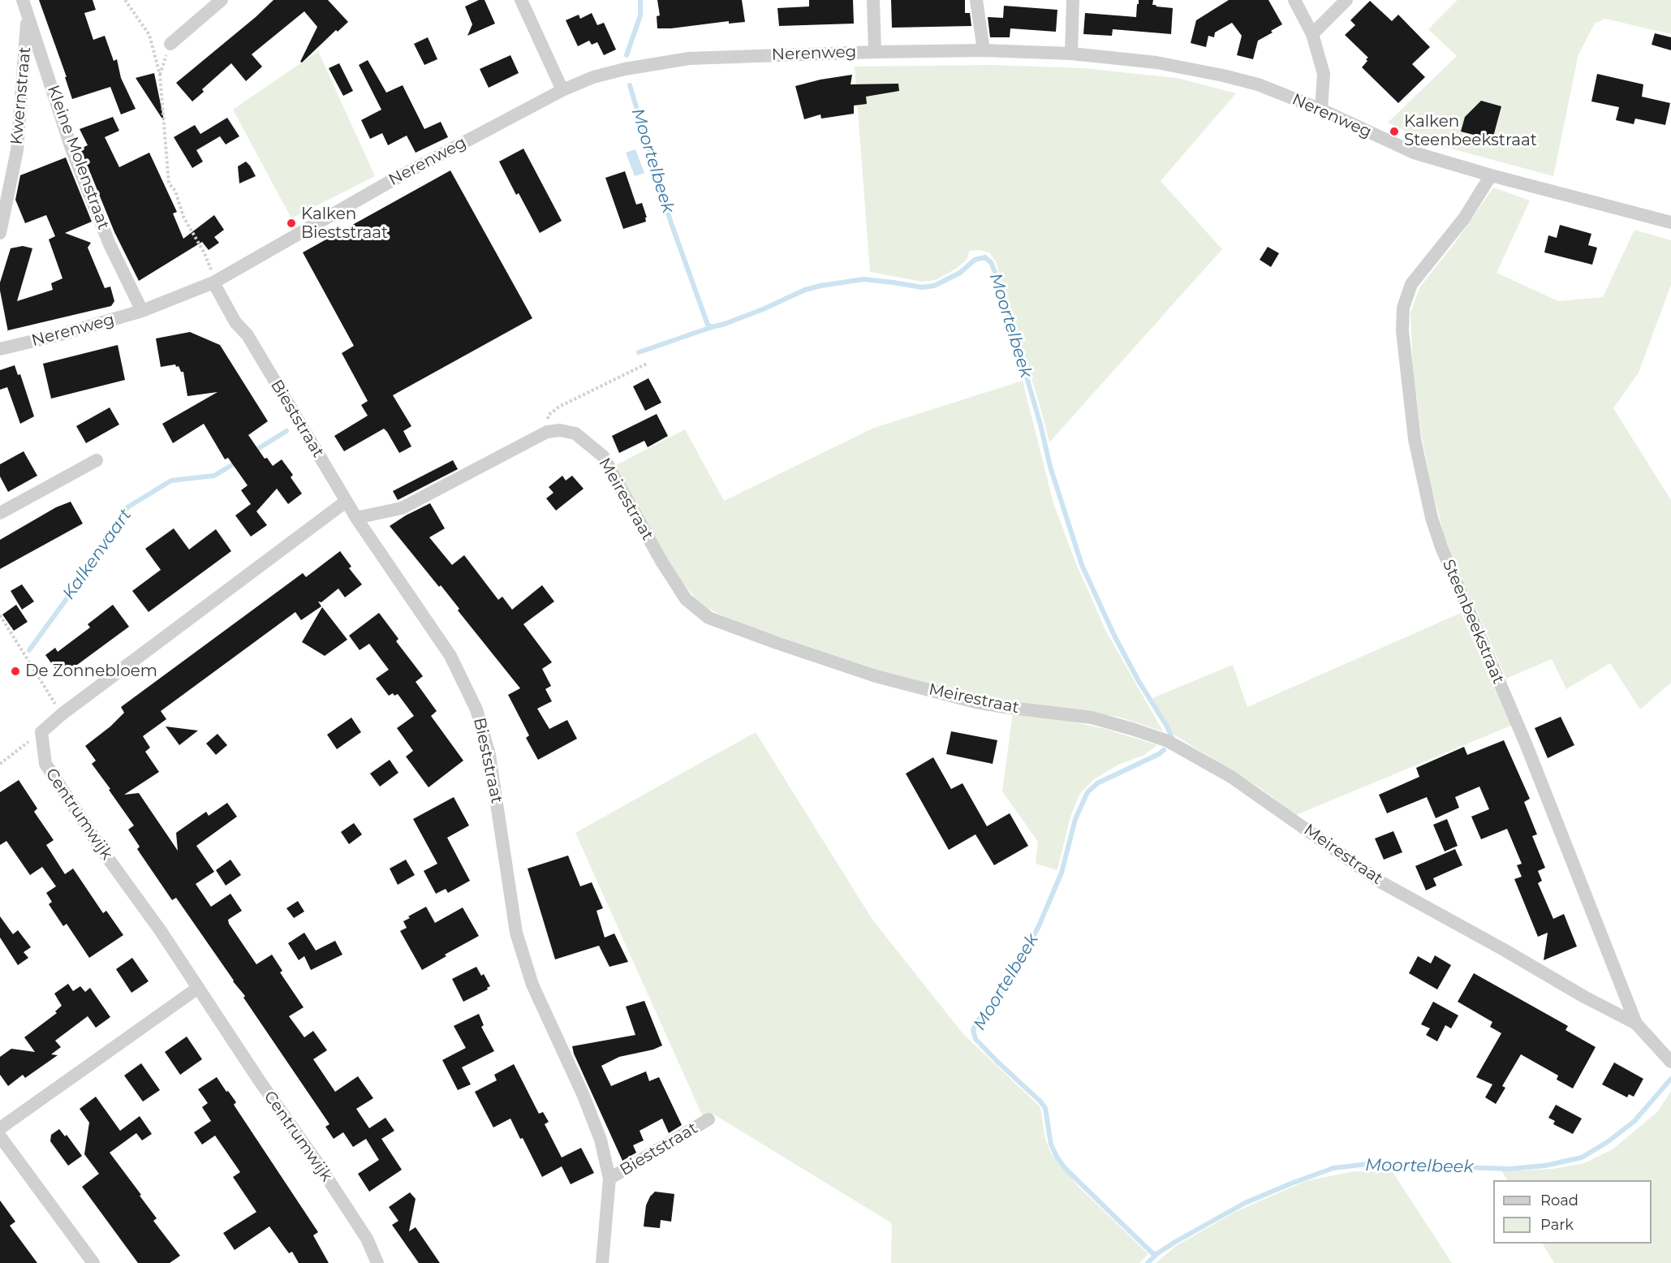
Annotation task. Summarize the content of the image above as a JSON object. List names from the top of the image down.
{
  "streets": {
    "street": [
      "Nerenweg",
      "Kwernstraat",
      "Kleine Molenstraat",
      "Bieststraat",
      "Meirestraat",
      "Steenbeekstraat",
      "Centrumwijk"
    ]
  },
  "crossings": [
    ["Nerenweg", "Kleine Molenstraat"],
    ["Nerenweg", "Bieststraat"],
    ["Nerenweg", "Steenbeekstraat"],
    ["Kwernstraat", "Kleine Molenstraat"],
    ["Bieststraat", "Meirestraat"],
    ["Meirestraat", "Steenbeekstraat"]
  ],
  "water": ["Moortelbeek", "Kalkenvaart"],
  "places": ["Kalken Steenbeekstraat", "Kalken Bieststraat", "De Zonnebloem"],
  "legend": ["Road", "Park"]
}
